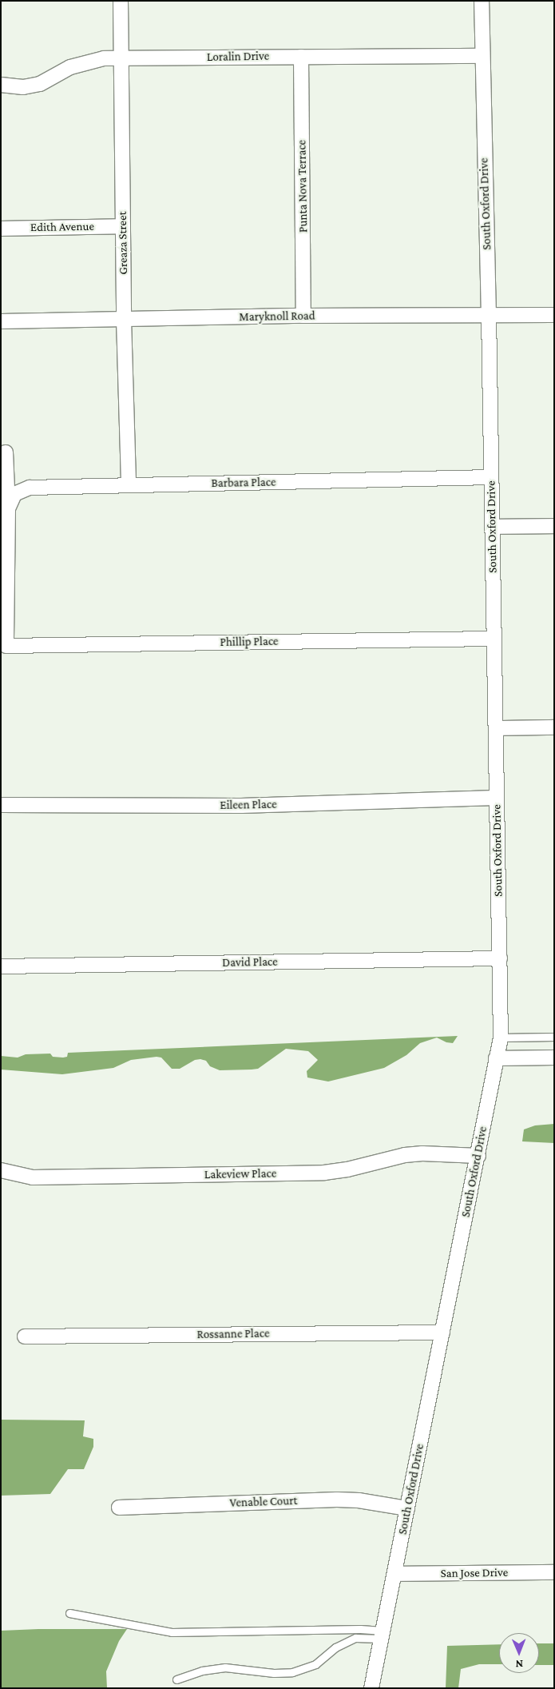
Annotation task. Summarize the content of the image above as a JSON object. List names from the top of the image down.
{
  "streets": {
    "street": [
      "Loralin Drive",
      "Punta Nova Terrace",
      "South Oxford Drive",
      "Edith Avenue",
      "Greaza Street",
      "Maryknoll Road",
      "Barbara Place",
      "Phillip Place",
      "Eileen Place",
      "David Place",
      "Lakeview Place",
      "Rossanne Place",
      "Venable Court",
      "San Jose Drive"
    ]
  },
  "crossings": [
    ["Loralin Drive", "Punta Nova Terrace"],
    ["Loralin Drive", "South Oxford Drive"],
    ["Loralin Drive", "Greaza Street"],
    ["Punta Nova Terrace", "Maryknoll Road"],
    ["South Oxford Drive", "Maryknoll Road"],
    ["South Oxford Drive", "Barbara Place"],
    ["South Oxford Drive", "Phillip Place"],
    ["South Oxford Drive", "Eileen Place"],
    ["South Oxford Drive", "David Place"],
    ["South Oxford Drive", "Lakeview Place"],
    ["South Oxford Drive", "Rossanne Place"],
    ["South Oxford Drive", "Venable Court"],
    ["South Oxford Drive", "San Jose Drive"],
    ["Edith Avenue", "Greaza Street"],
    ["Greaza Street", "Maryknoll Road"],
    ["Greaza Street", "Barbara Place"],
    ["Barbara Place", "Phillip Place"]
  ],
  "north": "bottom"
}
